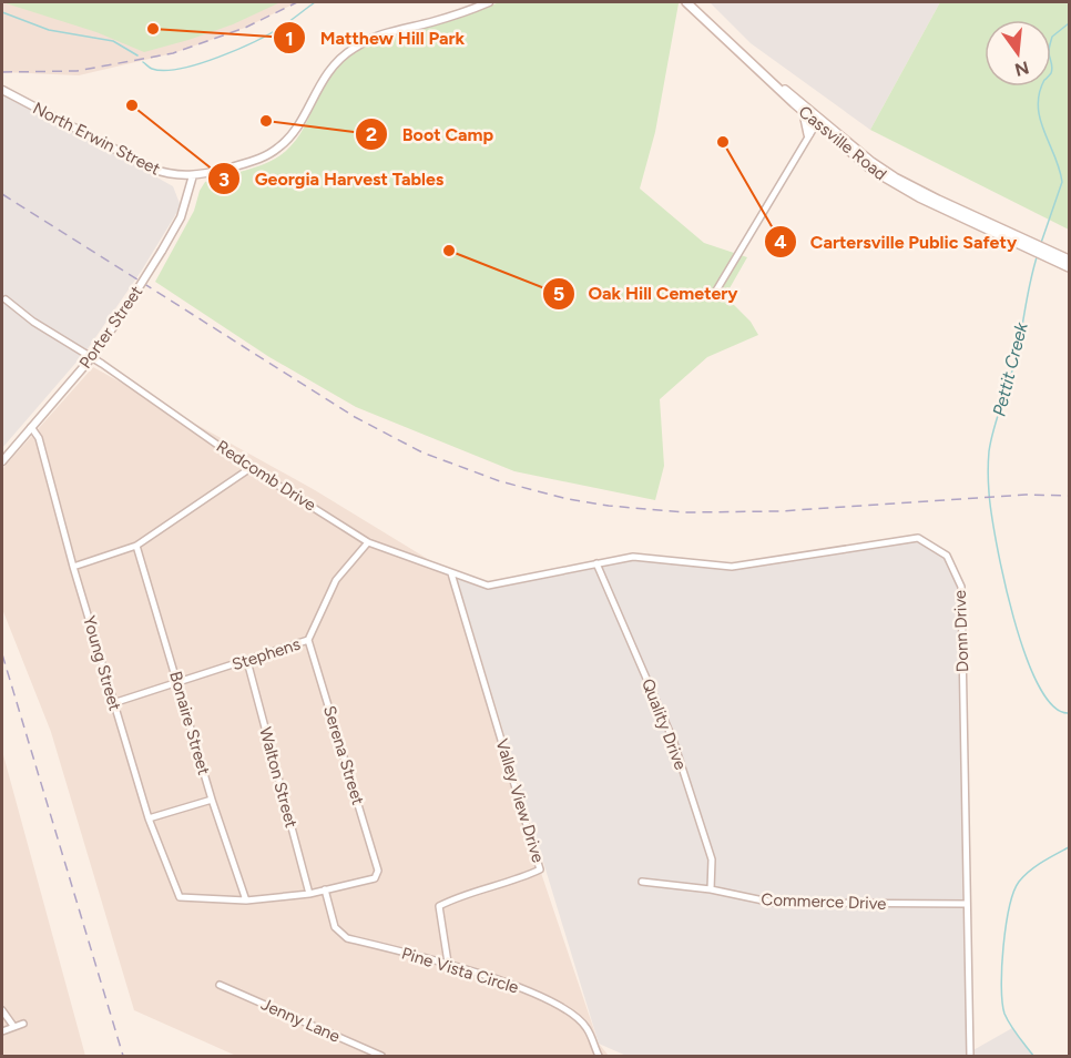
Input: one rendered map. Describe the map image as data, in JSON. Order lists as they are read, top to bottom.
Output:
{
  "streets": {
    "main road": ["Cassville Road"],
    "street": [
      "North Erwin Street",
      "Porter Street",
      "Redcomb Drive",
      "Donn Drive",
      "Stephens",
      "Young Street",
      "Bonaire Street",
      "Quality Drive",
      "Serena Street",
      "Walton Street",
      "Valley View Drive",
      "Commerce Drive",
      "Pine Vista Circle",
      "Jenny Lane"
    ]
  },
  "crossings": [
    ["North Erwin Street", "Porter Street"],
    ["Porter Street", "Redcomb Drive"],
    ["Porter Street", "Young Street"],
    ["Redcomb Drive", "Donn Drive"],
    ["Redcomb Drive", "Stephens"],
    ["Redcomb Drive", "Valley View Drive"],
    ["Donn Drive", "Quality Drive"],
    ["Donn Drive", "Valley View Drive"],
    ["Donn Drive", "Commerce Drive"],
    ["Stephens", "Young Street"],
    ["Stephens", "Bonaire Street"],
    ["Stephens", "Serena Street"],
    ["Stephens", "Walton Street"],
    ["Young Street", "Bonaire Street"],
    ["Quality Drive", "Commerce Drive"],
    ["Serena Street", "Pine Vista Circle"],
    ["Valley View Drive", "Pine Vista Circle"]
  ],
  "water": ["Pettit Creek"],
  "places": [
    "Matthew Hill Park",
    "Georgia Harvest Tables",
    "Boot Camp",
    "Cartersville Public Safety",
    "Oak Hill Cemetery"
  ],
  "north": "bottom"
}
